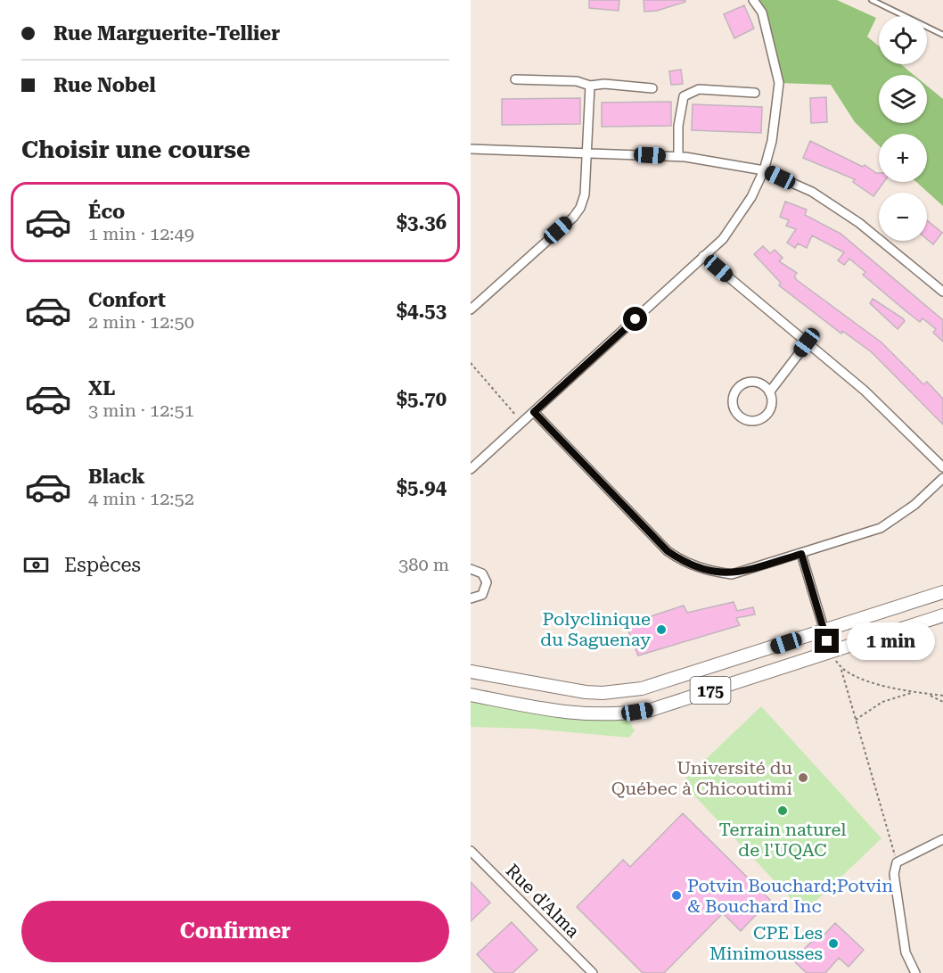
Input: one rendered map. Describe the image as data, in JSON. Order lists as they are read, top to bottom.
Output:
{
  "streets": {
    "main road": ["175"],
    "street": ["Rue d'Alma"]
  },
  "places": [
    "Polyclinique du Saguenay",
    "Université du Québec à Chicoutimi",
    "Terrain naturel de l'UQAC",
    "Potvin Bouchard;Potvin & Bouchard Inc",
    "CPE Les Minimousses"
  ],
  "page": {
    "banner": ["Rue Marguerite-Tellier", "Rue Nobel"],
    "map_buttons": ["+", "−"],
    "heading": "Choisir une course",
    "list": [
      {
        "name": "Éco",
        "note": "1 min · 12:49",
        "value": "$3.36"
      },
      {
        "name": "Confort",
        "note": "2 min · 12:50",
        "value": "$4.53"
      },
      {
        "name": "XL",
        "note": "3 min · 12:51",
        "value": "$5.70"
      },
      {
        "name": "Black",
        "note": "4 min · 12:52",
        "value": "$5.94"
      }
    ],
    "pay": ["Espèces", "380 m"],
    "bubble": "1 min",
    "buttons": "Confirmer"
  }
}
